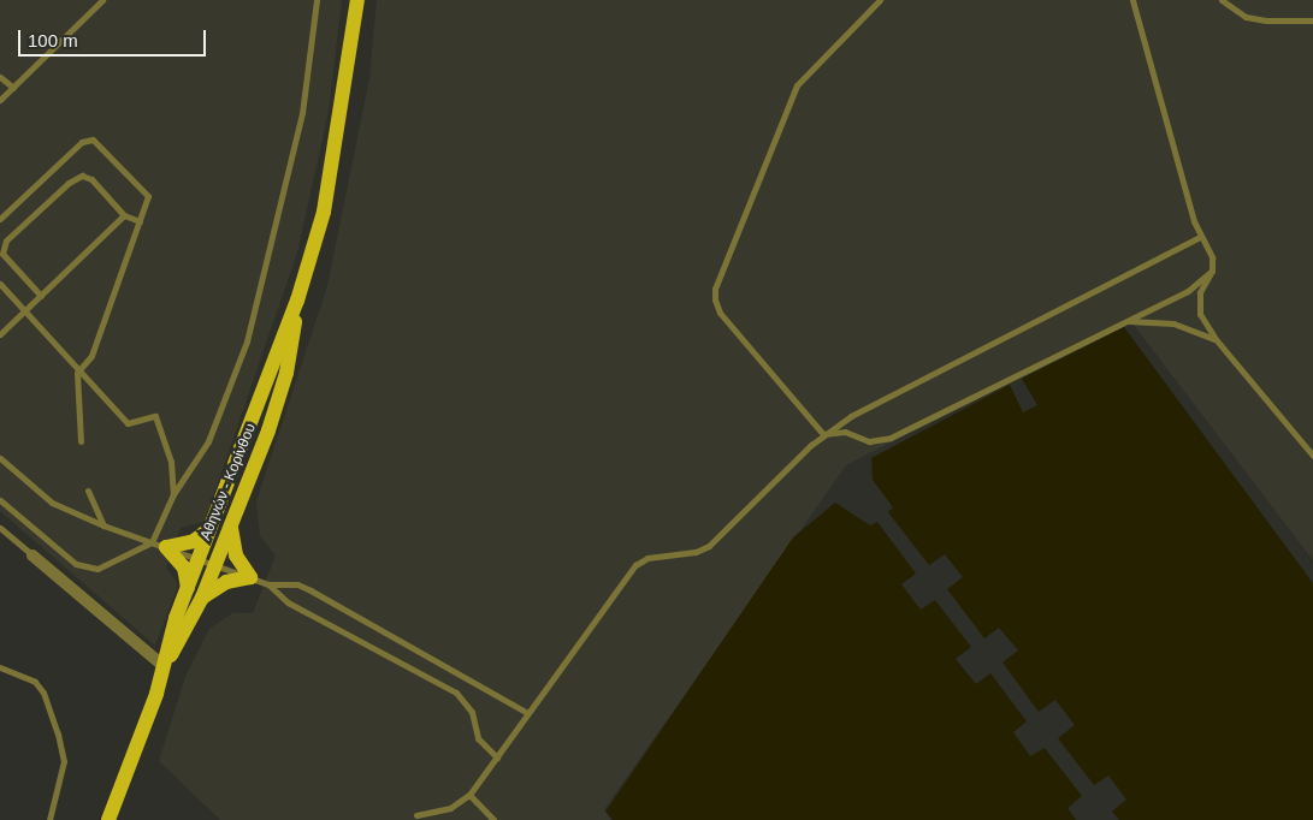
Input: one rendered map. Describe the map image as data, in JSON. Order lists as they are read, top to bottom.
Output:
{
  "streets": {
    "main road": ["Αθηνών - Κορίνθου"]
  },
  "scale_bar": "100 m"
}
